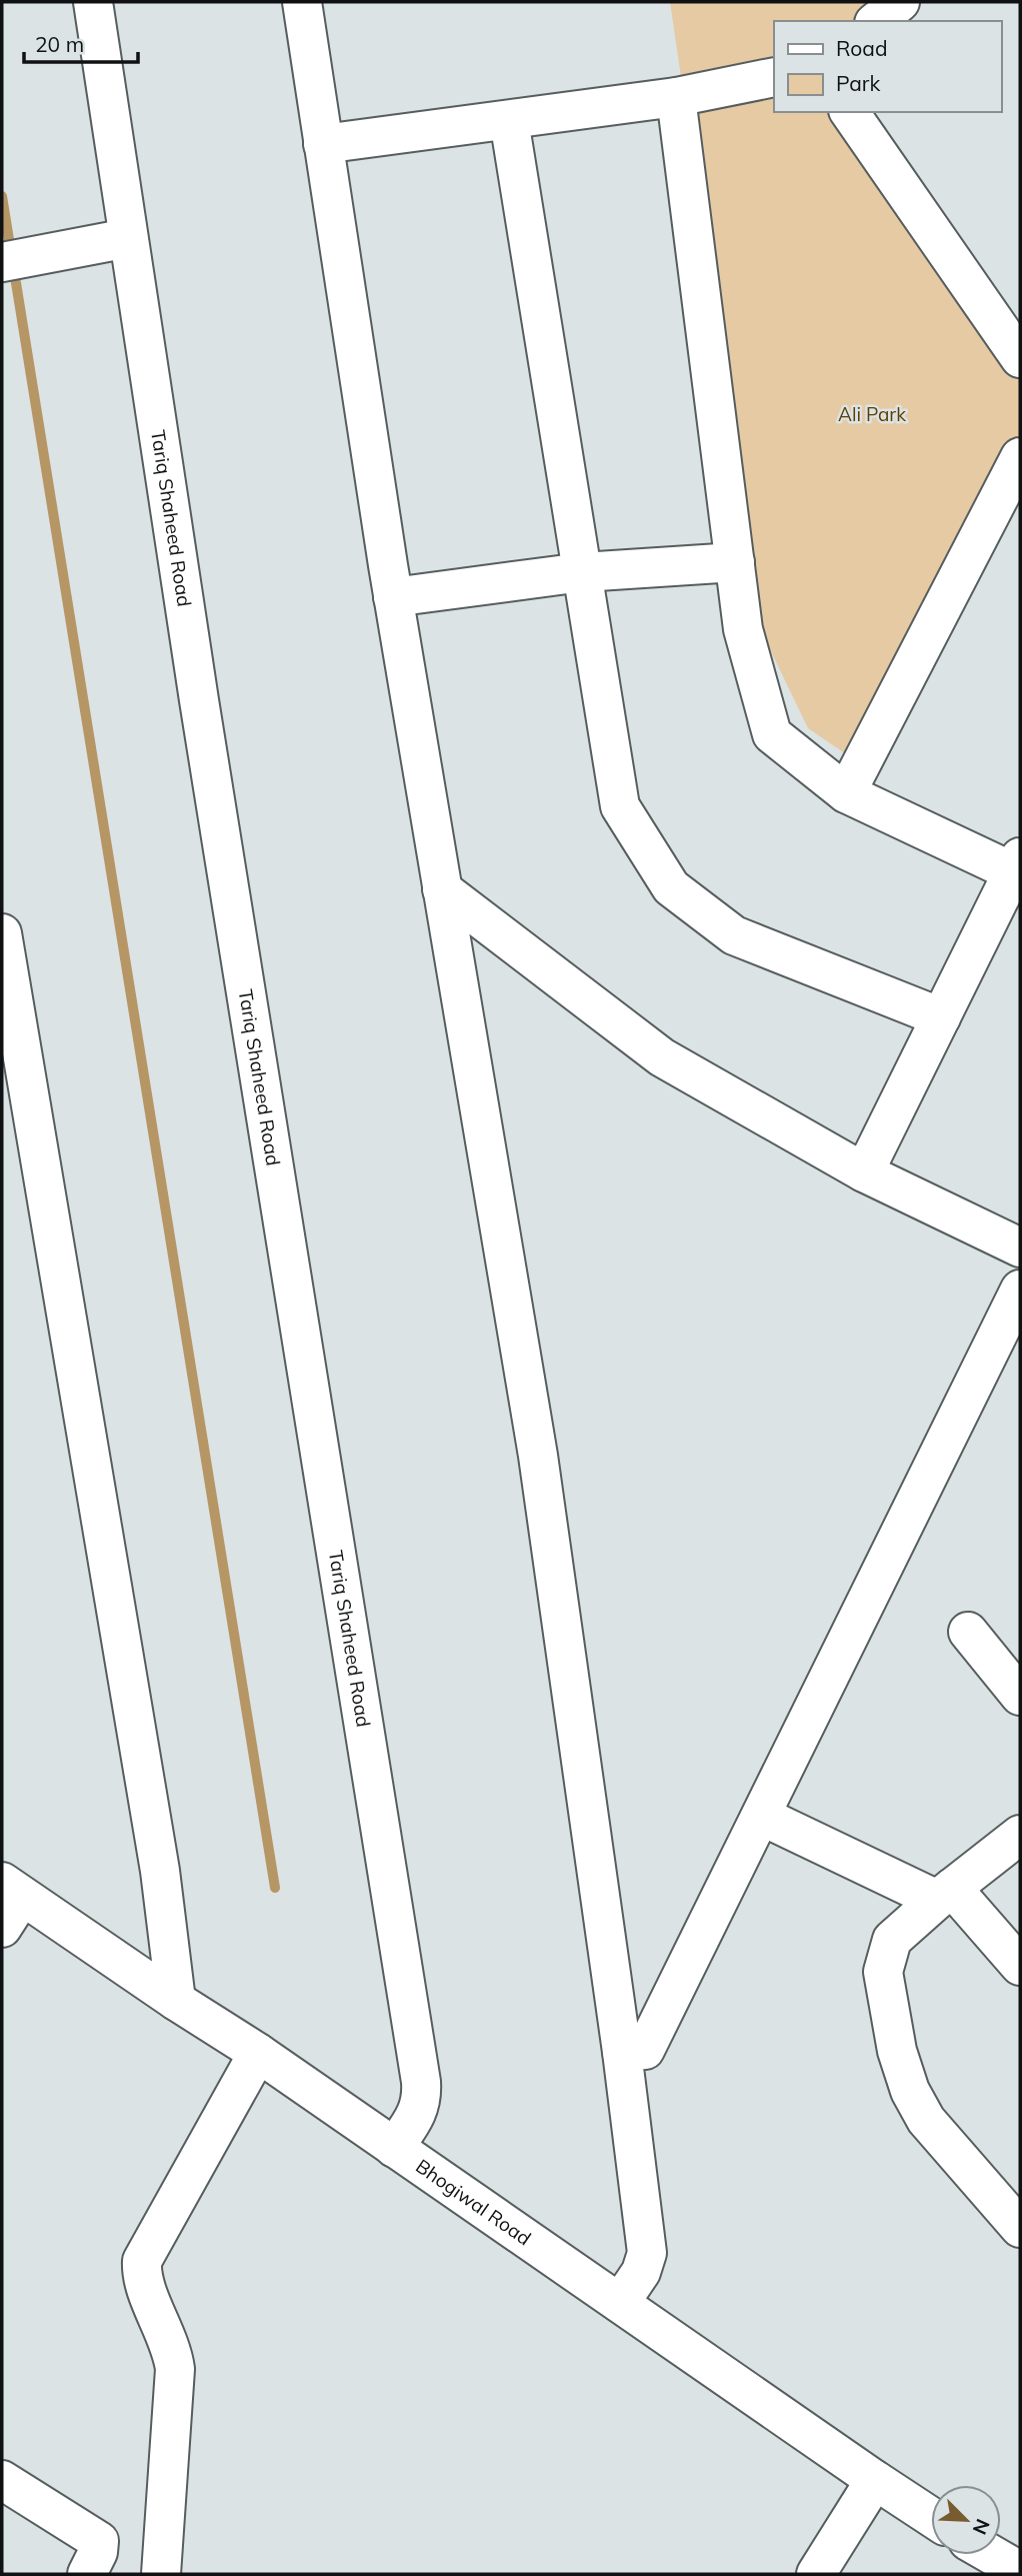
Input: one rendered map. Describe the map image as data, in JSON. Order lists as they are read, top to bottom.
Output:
{
  "streets": {
    "street": ["Tariq Shaheed Road", "Bhogiwal Road"]
  },
  "crossings": [
    ["Tariq Shaheed Road", "Bhogiwal Road"]
  ],
  "parks": ["Ali Park"],
  "legend": ["Road", "Park"],
  "scale_bar": "20 m",
  "north": "bottom right"
}
